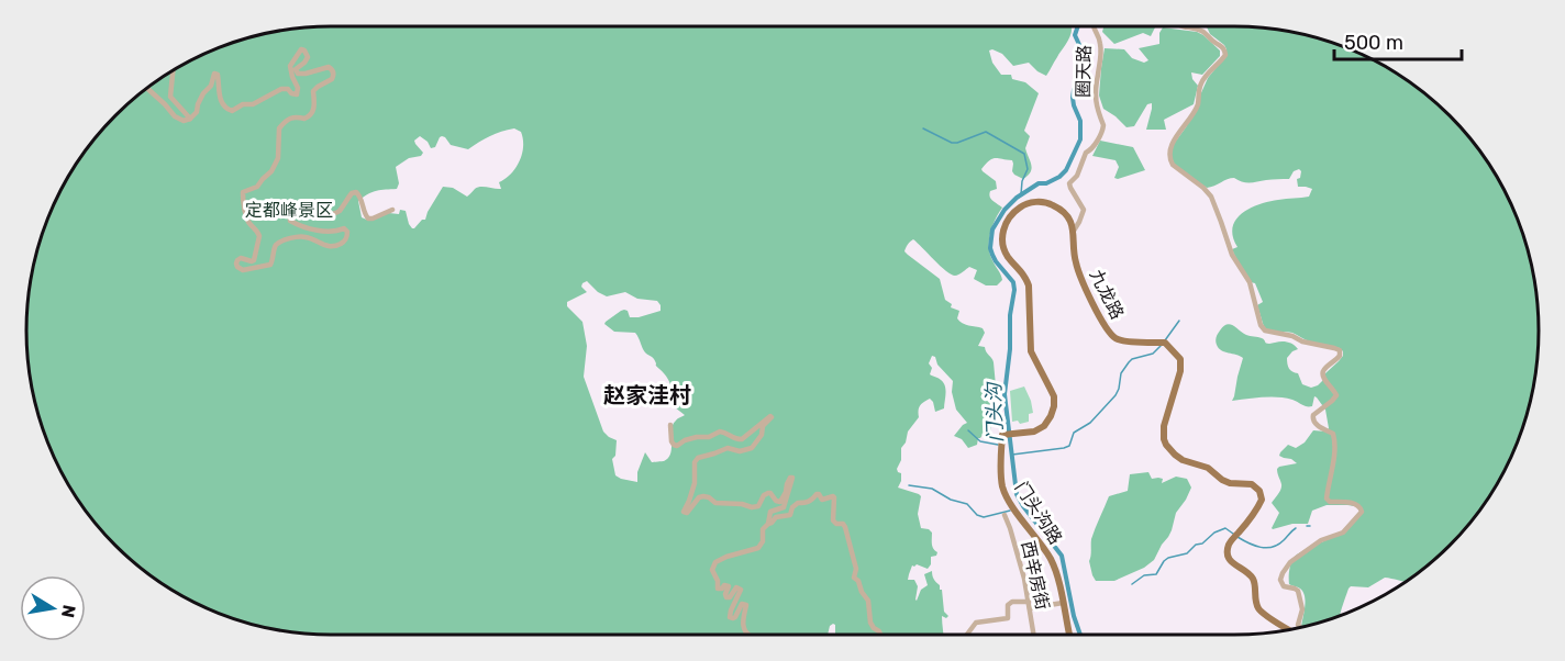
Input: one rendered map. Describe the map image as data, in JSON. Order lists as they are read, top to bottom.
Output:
{
  "streets": {
    "main road": ["九龙路", "门头沟路"],
    "street": ["圈天路", "西辛房街"]
  },
  "crossings": [
    ["圈天路", "九龙路"]
  ],
  "districts": ["赵家洼村"],
  "water": ["门头沟"],
  "parks": ["定都峰景区"],
  "scale_bar": "500 m",
  "north": "right"
}
